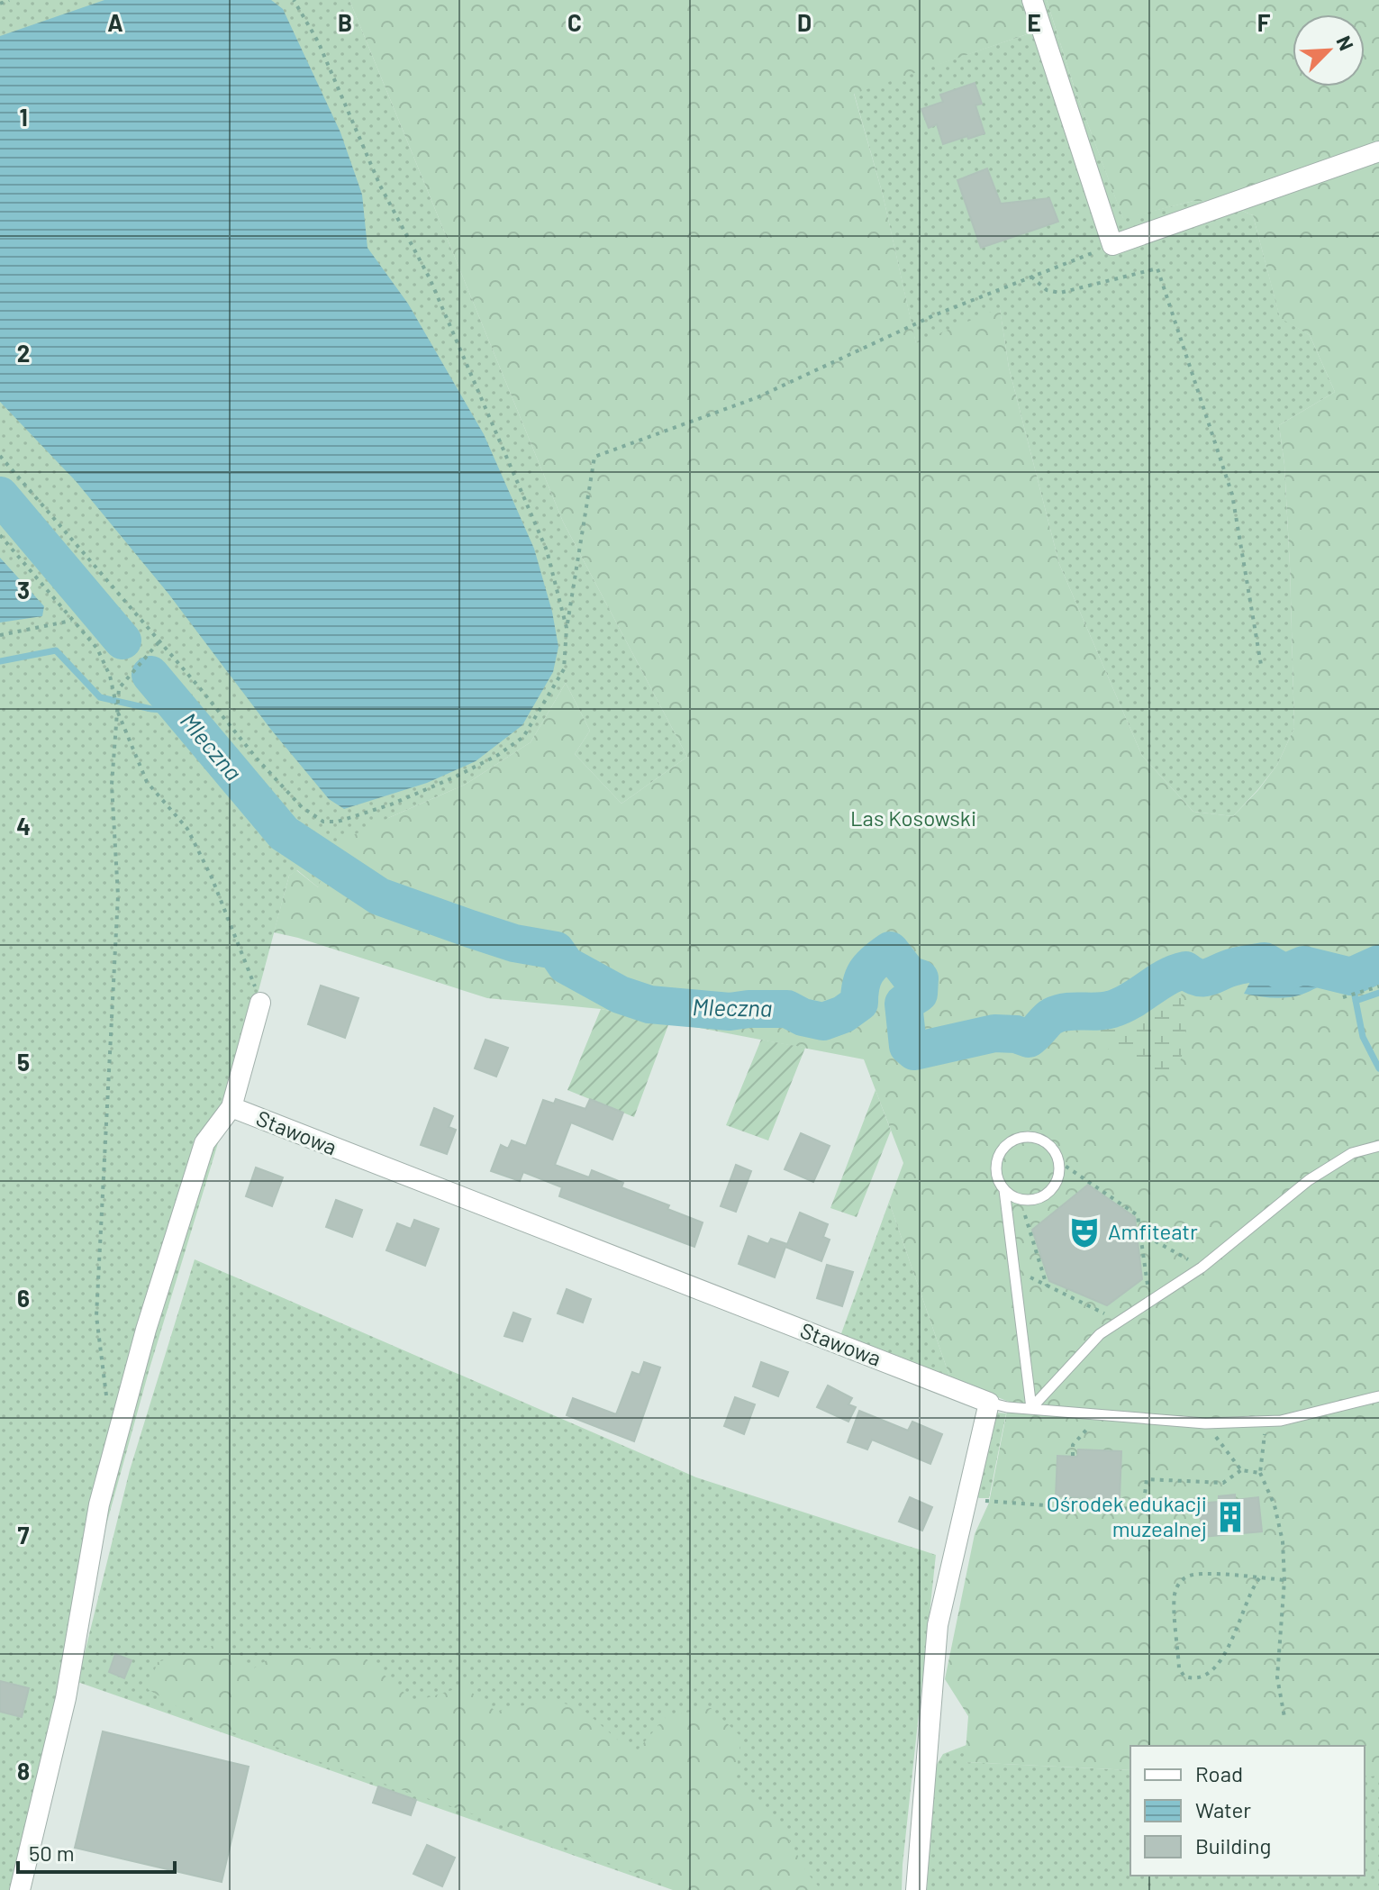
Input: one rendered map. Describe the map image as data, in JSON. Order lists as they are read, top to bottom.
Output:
{
  "streets": {
    "street": ["Stawowa"]
  },
  "water": ["Mleczna"],
  "parks": ["Las Kosowski"],
  "places": {
    "theatre": ["Amfiteatr"],
    "building": ["Ośrodek edukacji muzealnej"]
  },
  "legend": ["Road", "Water", "Building"],
  "scale_bar": "50 m",
  "north": "top right",
  "grid": {
    "columns": [
      "A",
      "B",
      "C",
      "D",
      "E",
      "F"
    ],
    "rows": [
      "1",
      "2",
      "3",
      "4",
      "5",
      "6",
      "7",
      "8"
    ]
  }
}
